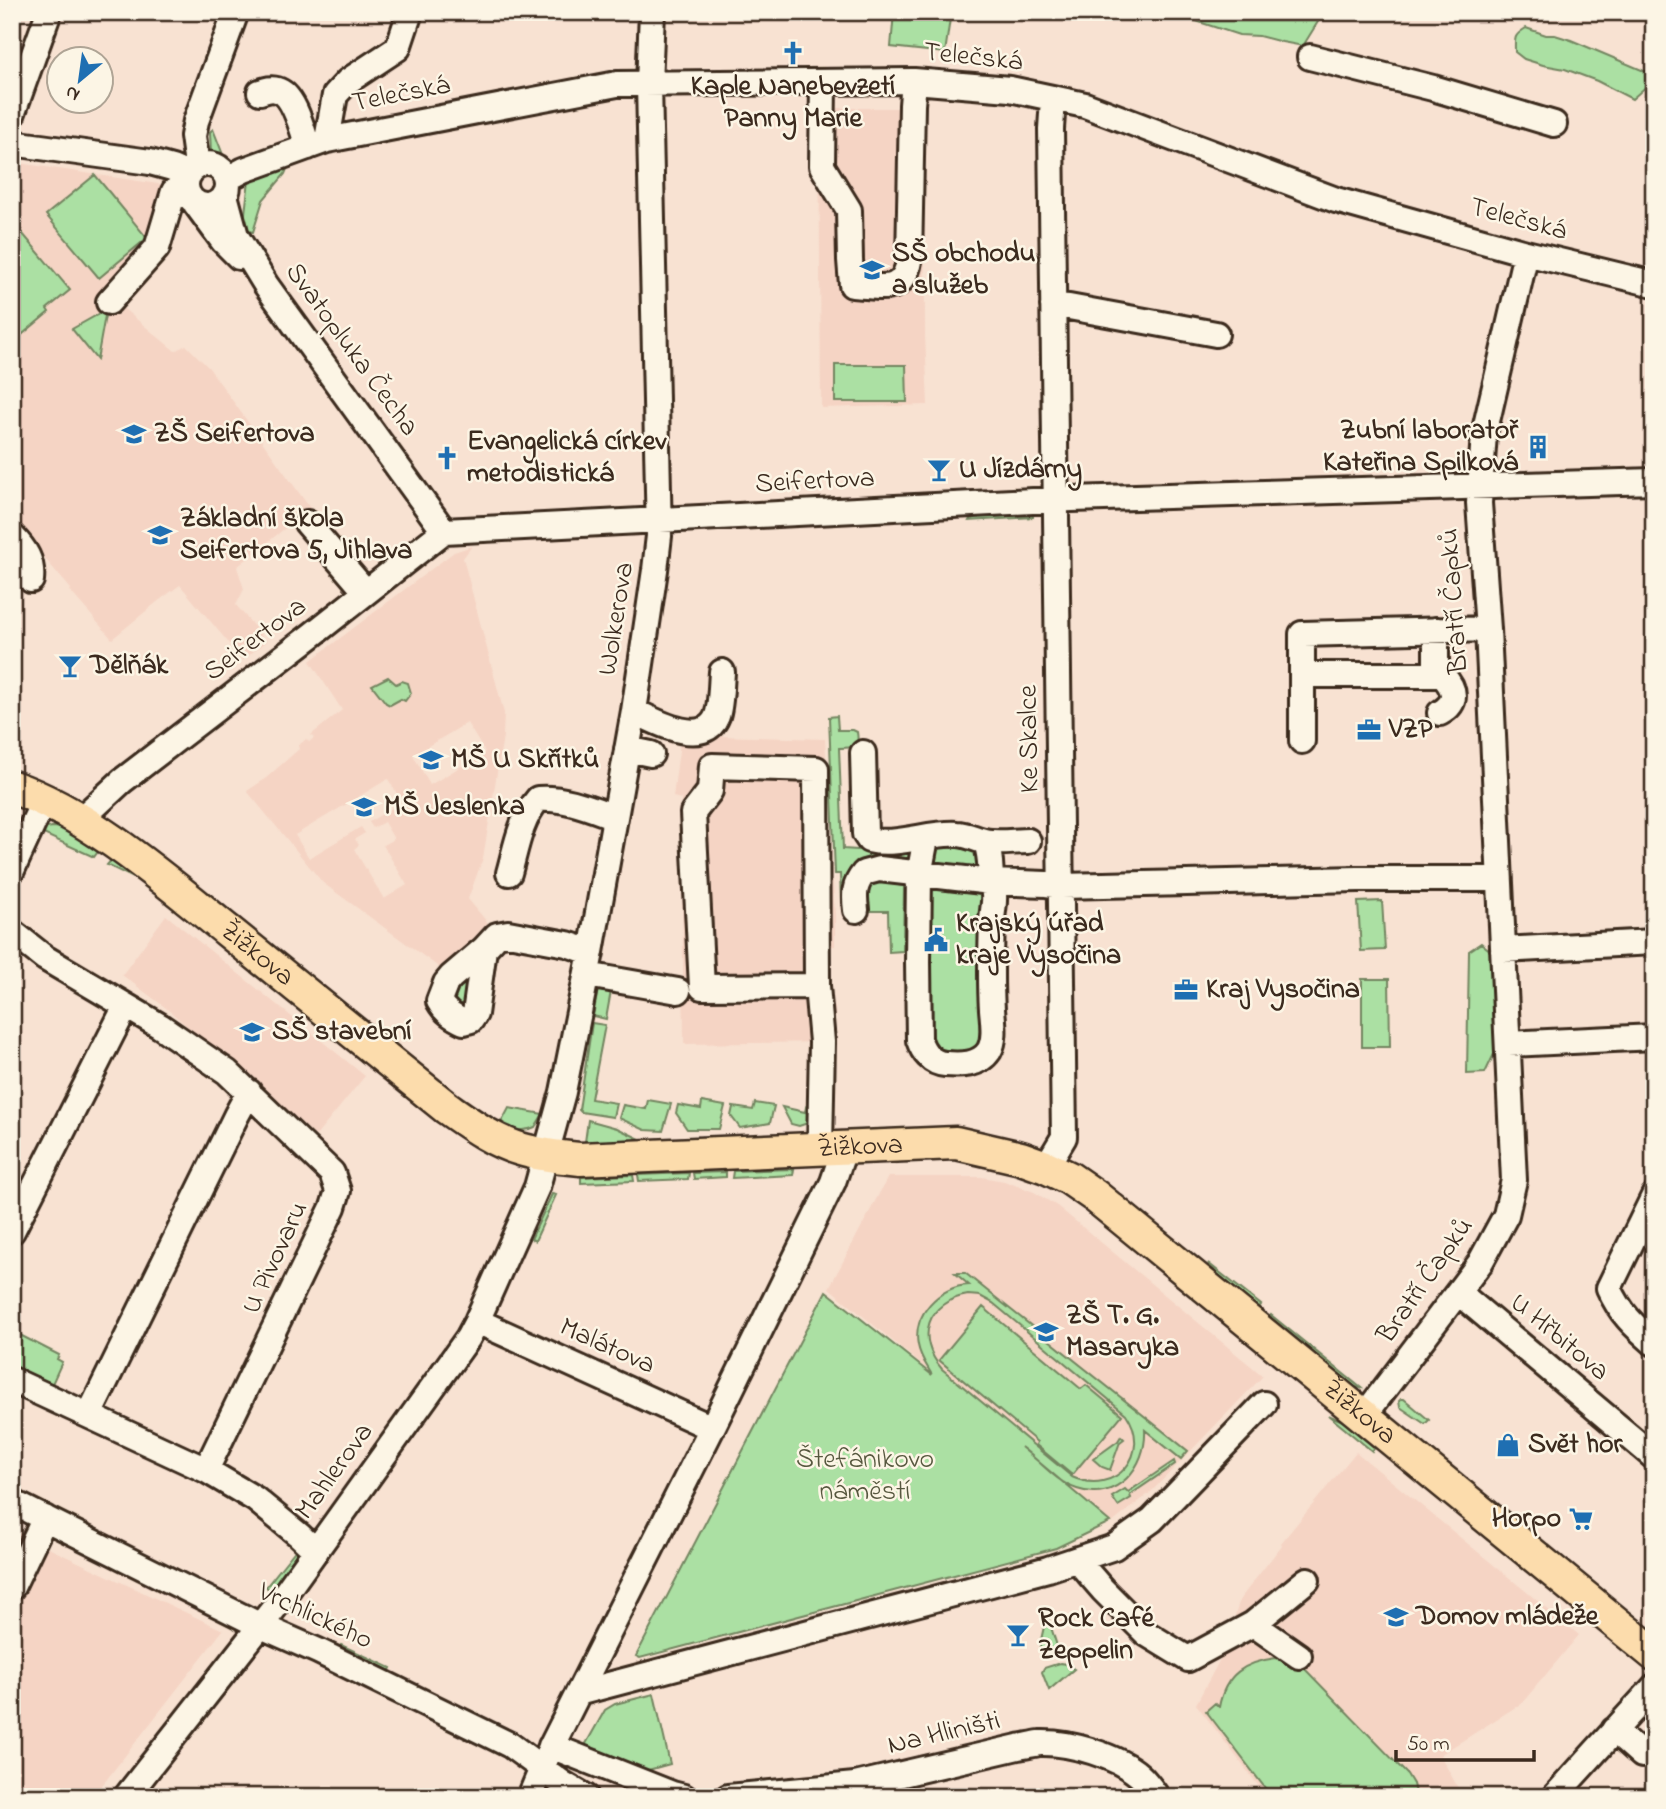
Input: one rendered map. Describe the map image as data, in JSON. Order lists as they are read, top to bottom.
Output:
{
  "streets": {
    "main road": ["Žižkova"],
    "street": [
      "Telečská",
      "Svatopluka Čecha",
      "Seifertova",
      "Bratří Čapků",
      "Wolkerova",
      "Ke Skalce",
      "U Pivovaru",
      "U Hřbitova",
      "Malátova",
      "Mahlerova",
      "Vrchlického",
      "Na Hliništi"
    ]
  },
  "crossings": [
    ["Telečská", "Svatopluka Čecha"],
    ["Telečská", "Bratří Čapků"],
    ["Telečská", "Wolkerova"],
    ["Telečská", "Ke Skalce"],
    ["Svatopluka Čecha", "Seifertova"],
    ["Seifertova", "Bratří Čapků"],
    ["Seifertova", "Wolkerova"],
    ["Seifertova", "Ke Skalce"],
    ["Seifertova", "Žižkova"],
    ["Bratří Čapků", "Žižkova"],
    ["Bratří Čapků", "U Hřbitova"],
    ["Wolkerova", "Žižkova"],
    ["Wolkerova", "Mahlerova"],
    ["Ke Skalce", "Žižkova"],
    ["Žižkova", "Mahlerova"],
    ["Malátova", "Mahlerova"],
    ["Mahlerova", "Vrchlického"]
  ],
  "parks": ["Štefánikovo náměstí"],
  "places": {
    "church": ["Kaple Nanebevzetí Panny Marie", "Evangelická církev metodistická"],
    "school or university": [
      "SŠ obchodu a služeb",
      "ZŠ Seifertova",
      "Základní škola Seifertova 5, Jihlava",
      "MŠ U Skřítků",
      "MŠ Jeslenka",
      "SŠ stavební",
      "ZŠ T. G. Masaryka",
      "Domov mládeže"
    ],
    "building": ["Zubní laboratoř Kateřina Spilková"],
    "bar": ["U Jízdárny", "Dělňák", "Rock Café Zeppelin"],
    "office": ["VZP", "Kraj Vysočina"],
    "public building": ["Krajský úřad kraje Vysočina"],
    "shop": ["Svět hor"],
    "supermarket": ["Horpo"]
  },
  "scale_bar": "50 m",
  "north": "bottom left"
}
